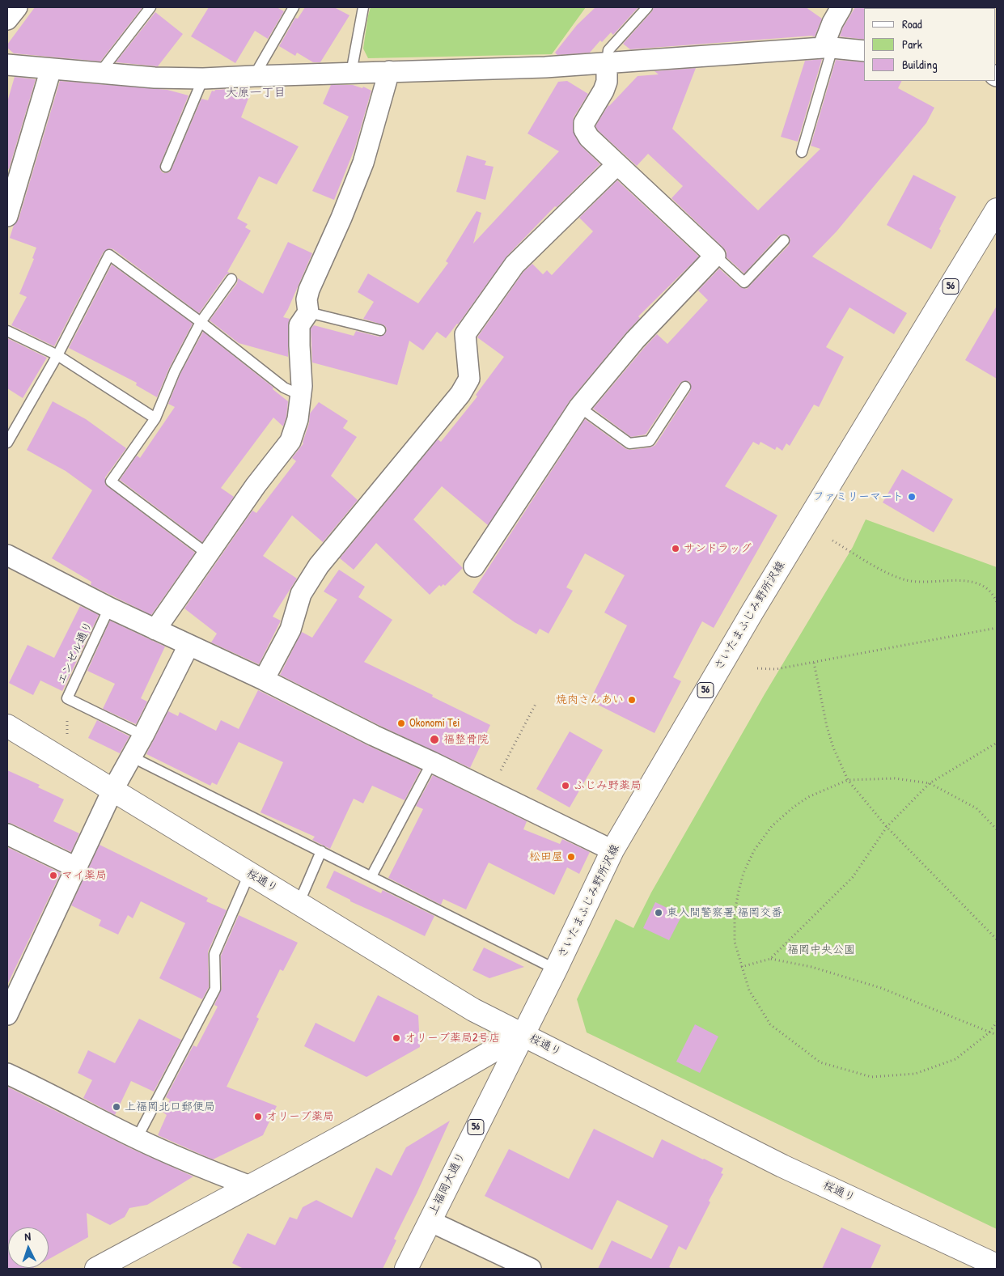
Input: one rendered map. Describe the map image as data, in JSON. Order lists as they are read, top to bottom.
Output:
{
  "streets": {
    "street": [
      "56",
      "さいたまふじみ野所沢線",
      "桜通り",
      "上福岡大通り"
    ],
    "lane": ["エンゼル通り"]
  },
  "crossings": [
    ["さいたまふじみ野所沢線", "桜通り"],
    ["さいたまふじみ野所沢線", "上福岡大通り"],
    ["桜通り", "上福岡大通り"]
  ],
  "districts": ["大原一丁目"],
  "parks": ["福岡中央公園"],
  "places": [
    "ファミリーマート",
    "サンドラッグ",
    "焼肉さんあい",
    "Okonomi Tei",
    "福整骨院",
    "ふじみ野薬局",
    "松田屋",
    "マイ薬局",
    "東入間警察署 福岡交番",
    "オリーブ薬局2号店",
    "上福岡北口郵便局",
    "オリーブ薬局"
  ],
  "legend": ["Road", "Park", "Building"],
  "north": "top"
}
